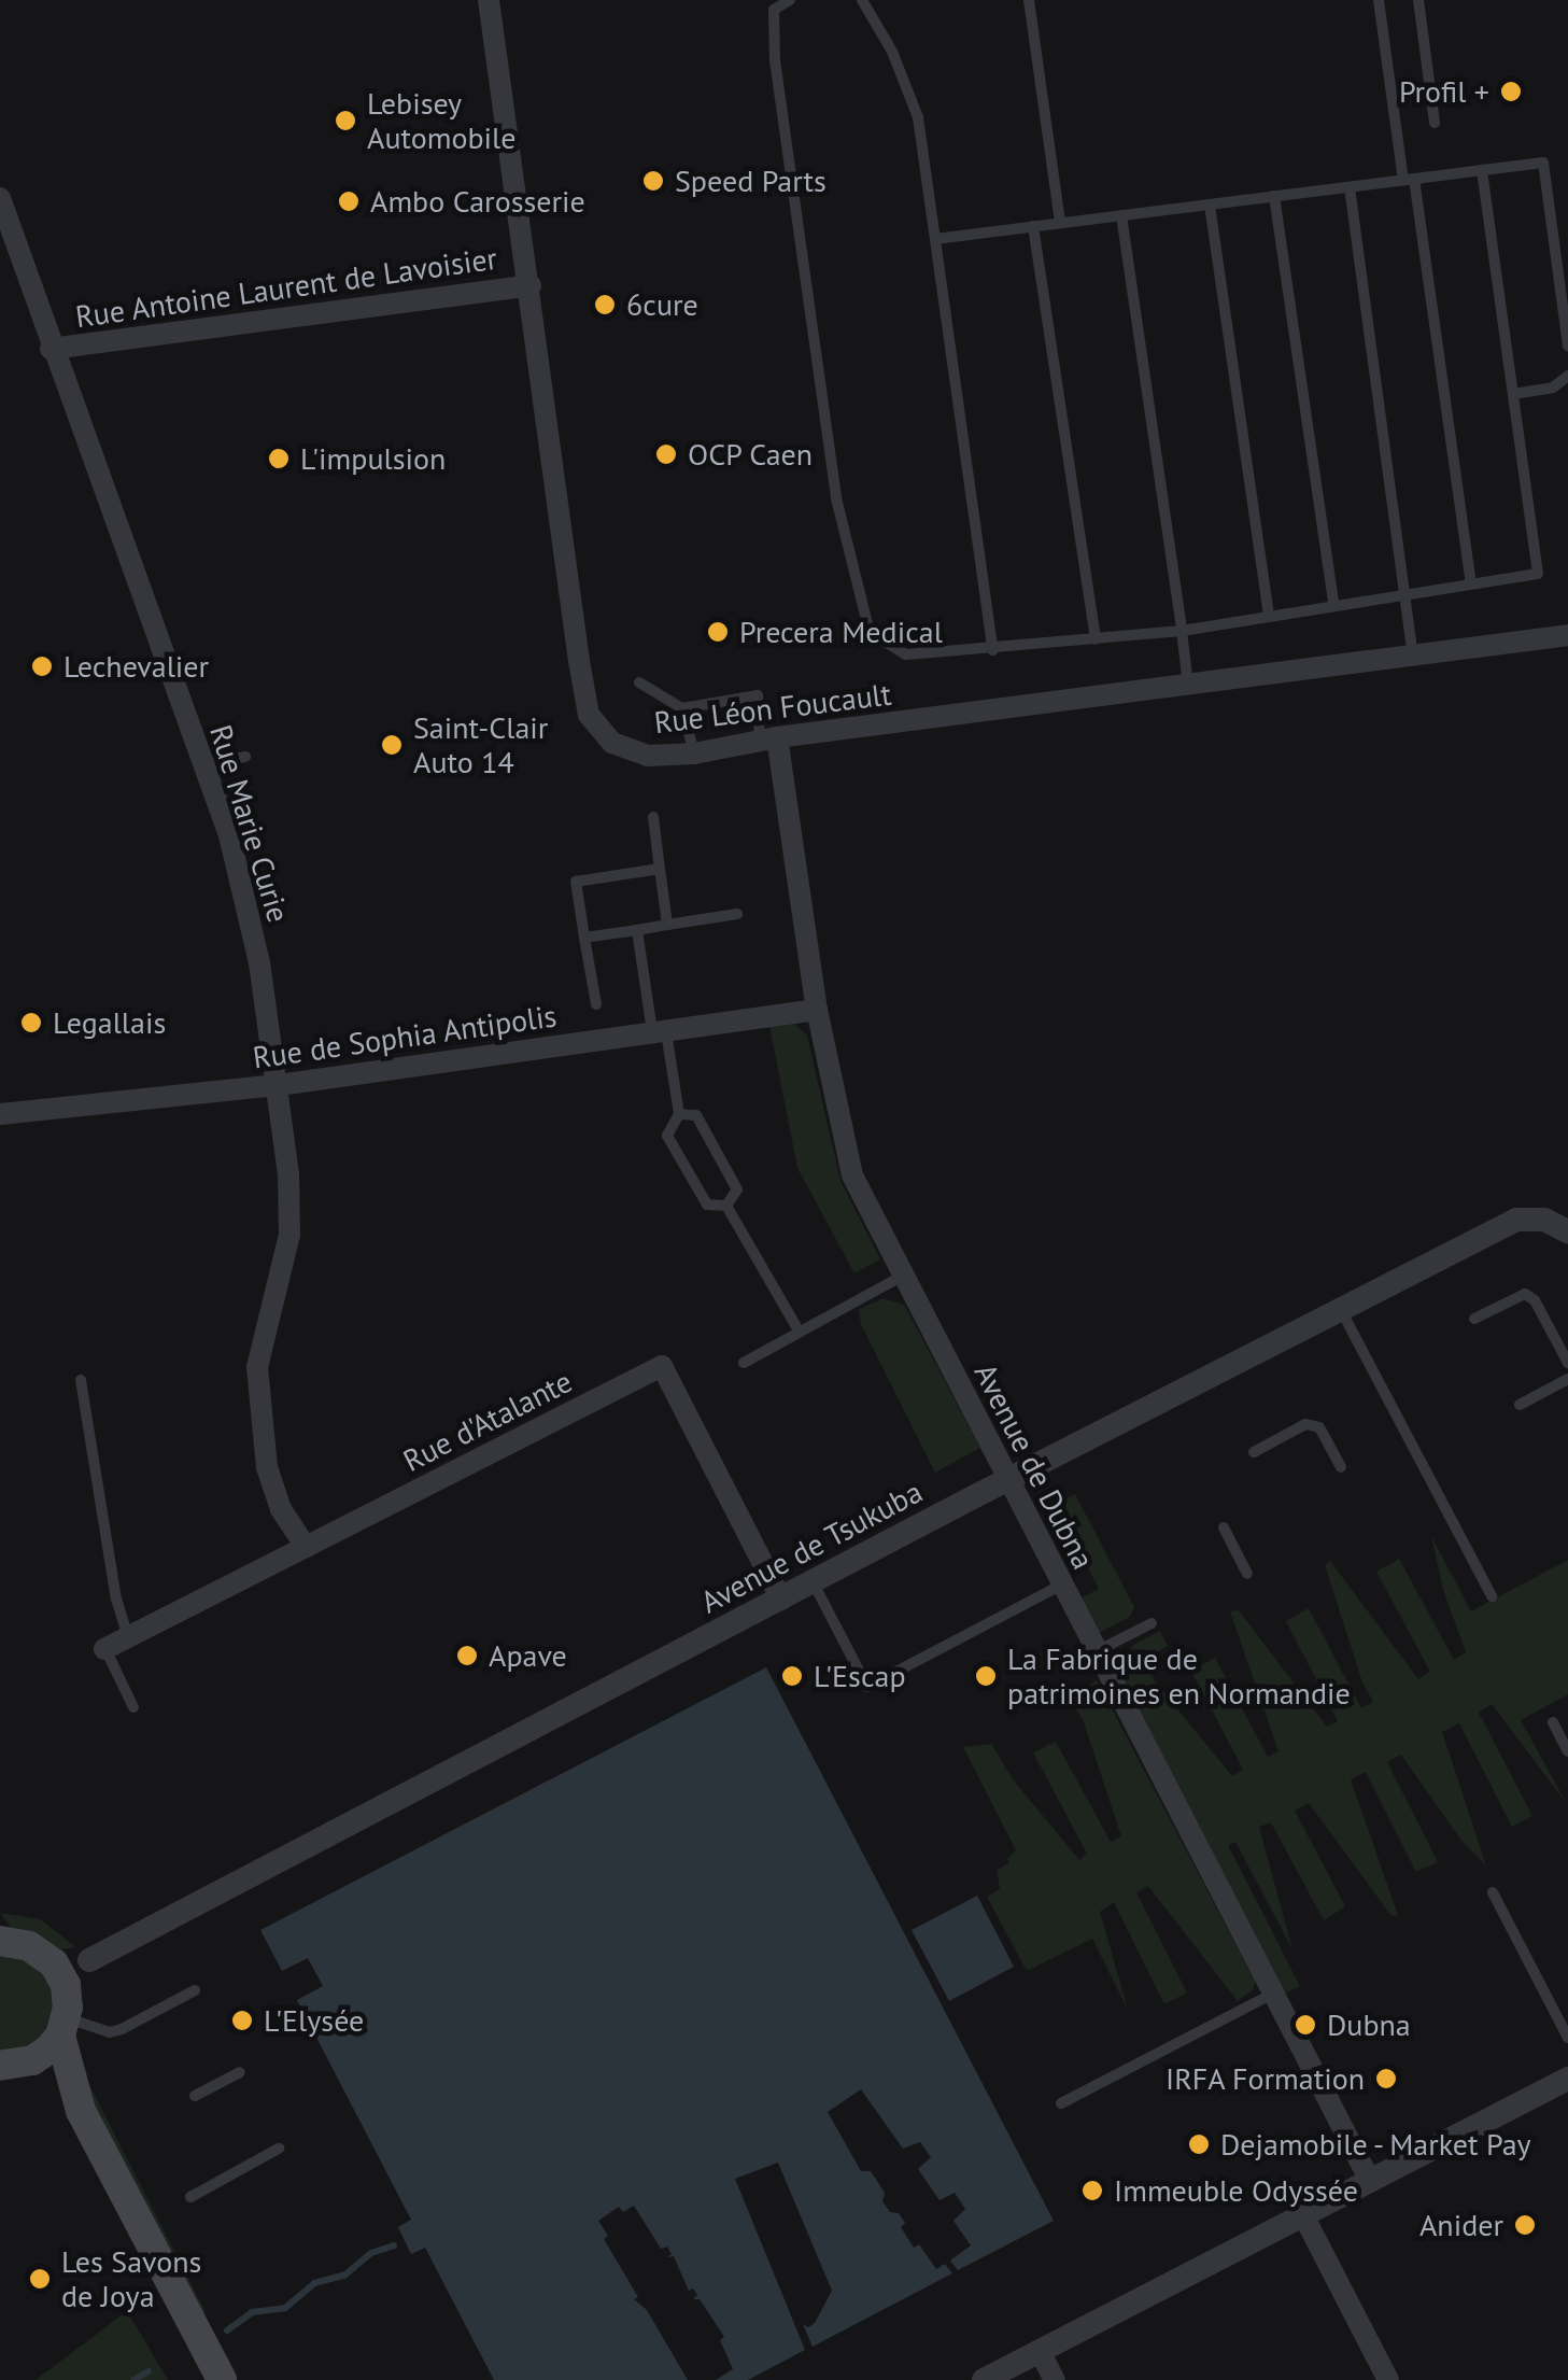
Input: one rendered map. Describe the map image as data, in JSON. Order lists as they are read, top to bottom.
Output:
{
  "streets": {
    "street": [
      "Rue Antoine Laurent de Lavoisier",
      "Rue Léon Foucault",
      "Rue Marie Curie",
      "Rue de Sophia Antipolis",
      "Rue d'Atalante",
      "Avenue de Dubna",
      "Avenue de Tsukuba"
    ]
  },
  "crossings": [
    ["Rue Antoine Laurent de Lavoisier", "Rue Léon Foucault"],
    ["Rue Antoine Laurent de Lavoisier", "Rue Marie Curie"],
    ["Rue Léon Foucault", "Avenue de Dubna"],
    ["Rue Marie Curie", "Rue de Sophia Antipolis"],
    ["Rue Marie Curie", "Rue d'Atalante"],
    ["Rue de Sophia Antipolis", "Avenue de Dubna"],
    ["Rue d'Atalante", "Avenue de Tsukuba"],
    ["Avenue de Dubna", "Avenue de Tsukuba"]
  ],
  "places": [
    "Profil +",
    "Lebisey Automobile",
    "Speed Parts",
    "Ambo Carosserie",
    "6cure",
    "OCP Caen",
    "L'impulsion",
    "Precera Medical",
    "Lechevalier",
    "Saint-Clair Auto 14",
    "Legallais",
    "Apave",
    "L'Escap",
    "La Fabrique de patrimoines en Normandie",
    "L'Elysée",
    "Dubna",
    "IRFA Formation",
    "Dejamobile - Market Pay",
    "Immeuble Odyssée",
    "Anider",
    "Les Savons de Joya"
  ]
}
